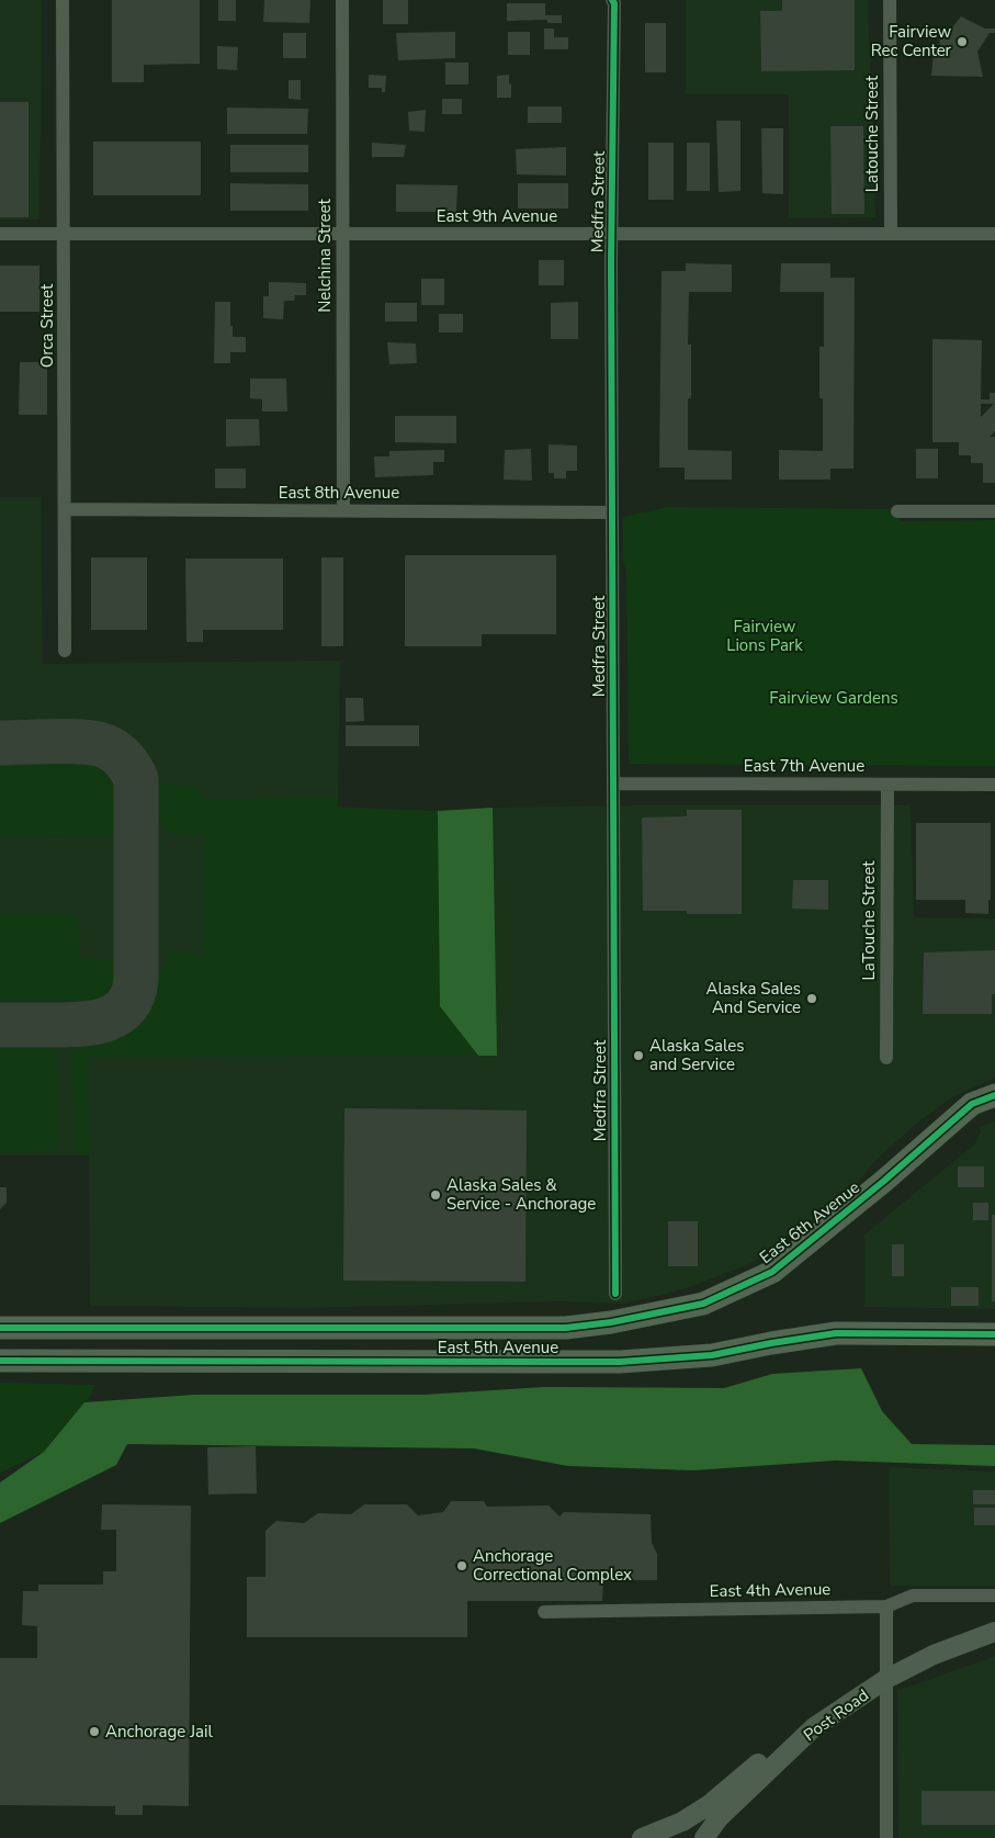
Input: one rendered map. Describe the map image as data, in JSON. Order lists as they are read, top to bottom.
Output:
{
  "streets": {
    "highway": ["East 6th Avenue", "East 5th Avenue"],
    "main road": ["Post Road"],
    "street": [
      "Latouche Street",
      "Medfra Street",
      "East 9th Avenue",
      "Nelchina Street",
      "Orca Street",
      "East 8th Avenue",
      "East 7th Avenue",
      "LaTouche Street",
      "East 4th Avenue"
    ]
  },
  "crossings": [
    ["Latouche Street", "East 9th Avenue"],
    ["Medfra Street", "East 9th Avenue"],
    ["Medfra Street", "East 8th Avenue"],
    ["Medfra Street", "East 7th Avenue"],
    ["East 9th Avenue", "Nelchina Street"],
    ["East 9th Avenue", "Orca Street"],
    ["Nelchina Street", "East 8th Avenue"],
    ["Orca Street", "East 8th Avenue"],
    ["East 7th Avenue", "LaTouche Street"]
  ],
  "parks": ["Fairview Lions Park", "Fairview Gardens"],
  "places": [
    "Fairview Rec Center",
    "Alaska Sales And Service",
    "Alaska Sales and Service",
    "Alaska Sales & Service - Anchorage",
    "Anchorage Correctional Complex",
    "Anchorage Jail"
  ]
}
